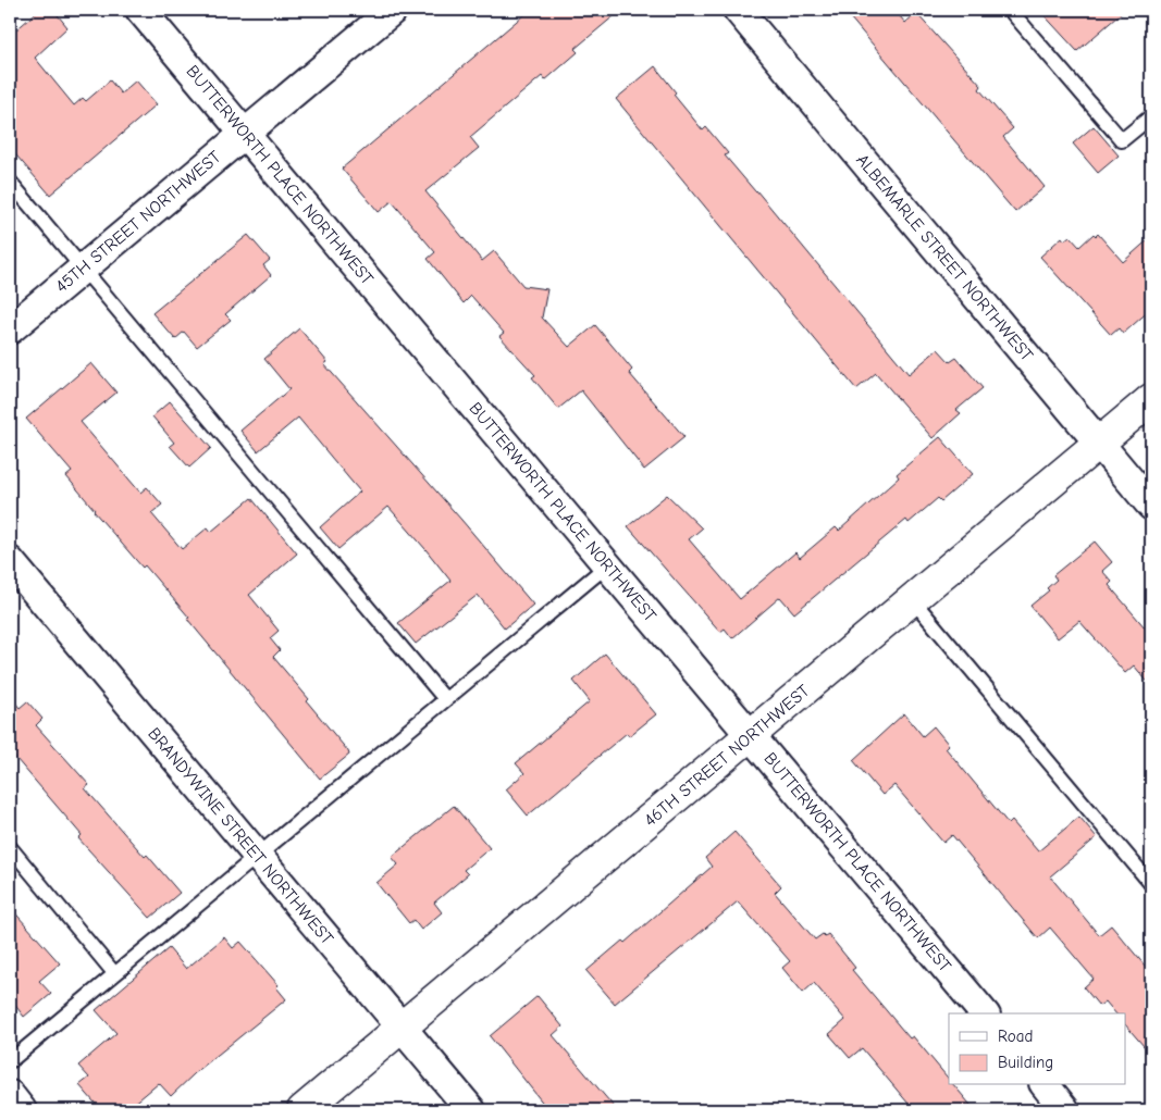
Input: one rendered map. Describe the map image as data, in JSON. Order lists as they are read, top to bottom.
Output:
{
  "streets": {
    "street": [
      "BUTTERWORTH PLACE NORTHWEST",
      "45TH STREET NORTHWEST",
      "ALBEMARLE STREET NORTHWEST",
      "46TH STREET NORTHWEST",
      "BRANDYWINE STREET NORTHWEST"
    ]
  },
  "crossings": [
    ["BUTTERWORTH PLACE NORTHWEST", "45TH STREET NORTHWEST"],
    ["BUTTERWORTH PLACE NORTHWEST", "46TH STREET NORTHWEST"],
    ["ALBEMARLE STREET NORTHWEST", "46TH STREET NORTHWEST"],
    ["46TH STREET NORTHWEST", "BRANDYWINE STREET NORTHWEST"]
  ],
  "legend": ["Road", "Building"]
}
